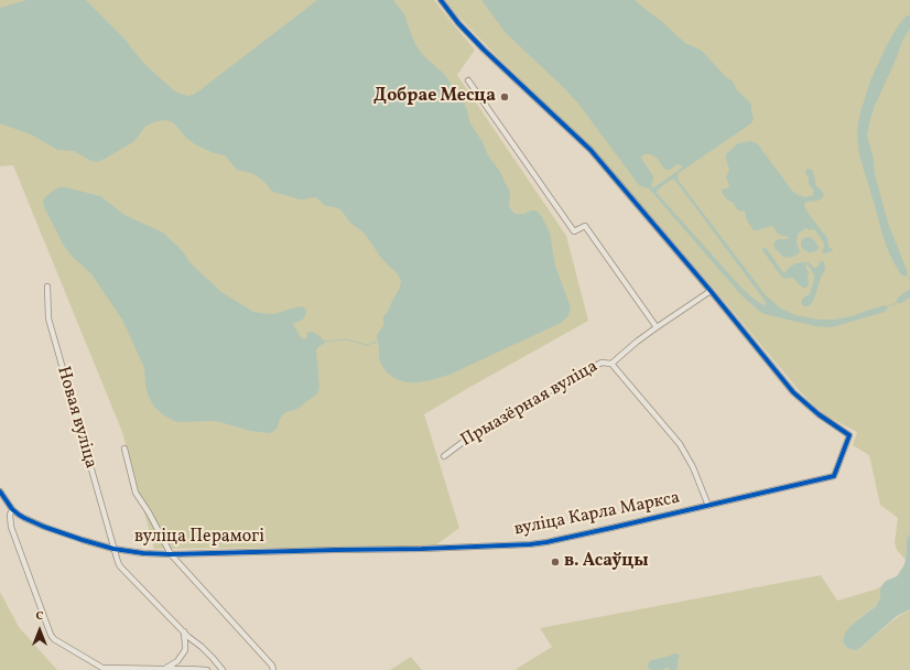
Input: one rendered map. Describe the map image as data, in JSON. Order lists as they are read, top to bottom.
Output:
{
  "streets": {
    "street": [
      "Прыазёрная вуліца",
      "Новая вуліца",
      "вуліца Карла Маркса",
      "вуліца Перамогі"
    ]
  },
  "crossings": [
    ["Прыазёрная вуліца", "вуліца Карла Маркса"],
    ["Новая вуліца", "вуліца Перамогі"],
    ["вуліца Карла Маркса", "вуліца Перамогі"]
  ],
  "places": ["Добрае Месца", "в. Асаўцы"],
  "north": "top"
}
